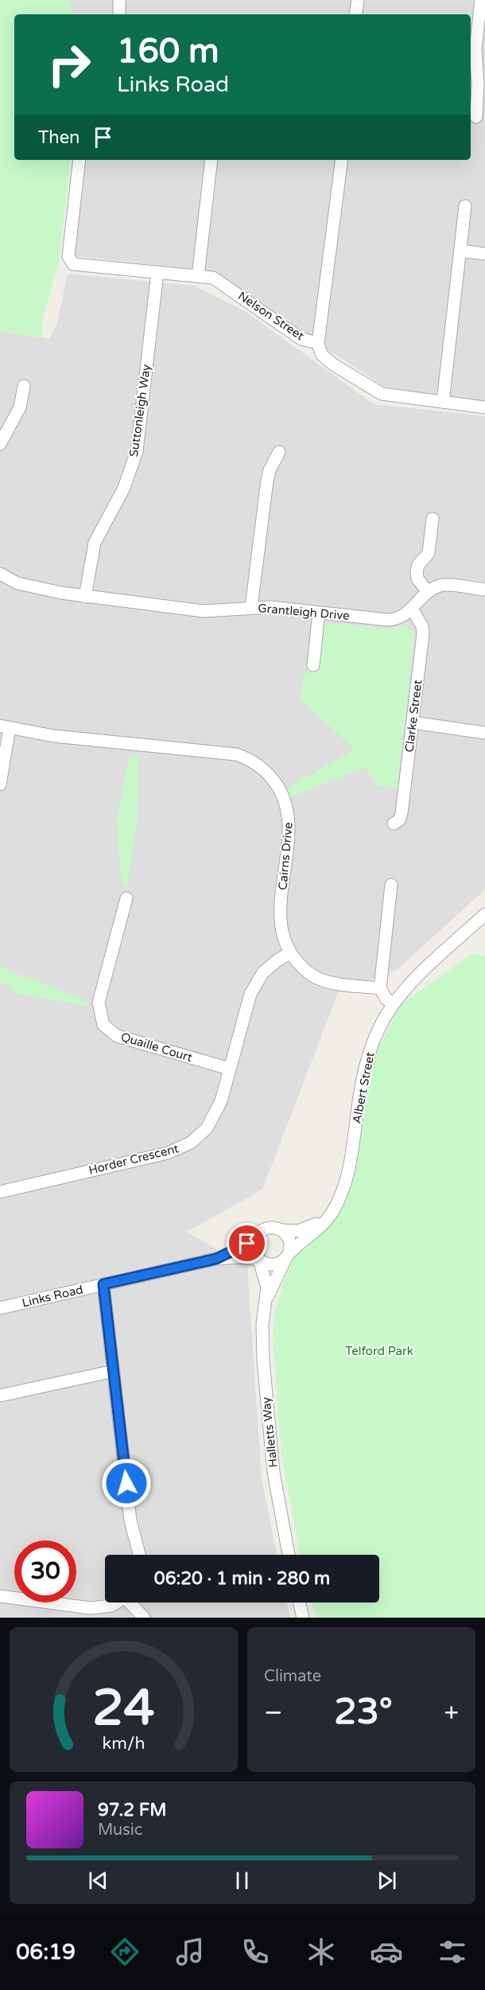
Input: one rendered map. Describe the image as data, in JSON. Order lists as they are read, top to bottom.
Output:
{
  "streets": {
    "street": [
      "Nelson Street",
      "Suttonleigh Way",
      "Grantleigh Drive",
      "Clarke Street",
      "Cairns Drive",
      "Quaille Court",
      "Albert Street",
      "Horder Crescent",
      "Links Road",
      "Halletts Way"
    ]
  },
  "crossings": [
    ["Nelson Street", "Suttonleigh Way"],
    ["Suttonleigh Way", "Grantleigh Drive"],
    ["Grantleigh Drive", "Clarke Street"],
    ["Cairns Drive", "Horder Crescent"],
    ["Quaille Court", "Horder Crescent"],
    ["Albert Street", "Links Road"],
    ["Albert Street", "Halletts Way"],
    ["Links Road", "Halletts Way"]
  ],
  "parks": ["Telford Park"],
  "page": {
    "turn": ["160 m", "Links Road"],
    "then": "Then",
    "limit": "30",
    "trip": "06:20 · 1 min · 280 m",
    "tile": "Climate",
    "heat": ["−", "23°", "+"],
    "song": ["97.2 FM", "Music"],
    "tabs": "06:19",
    "gauge": ["24", "km/h"]
  }
}
